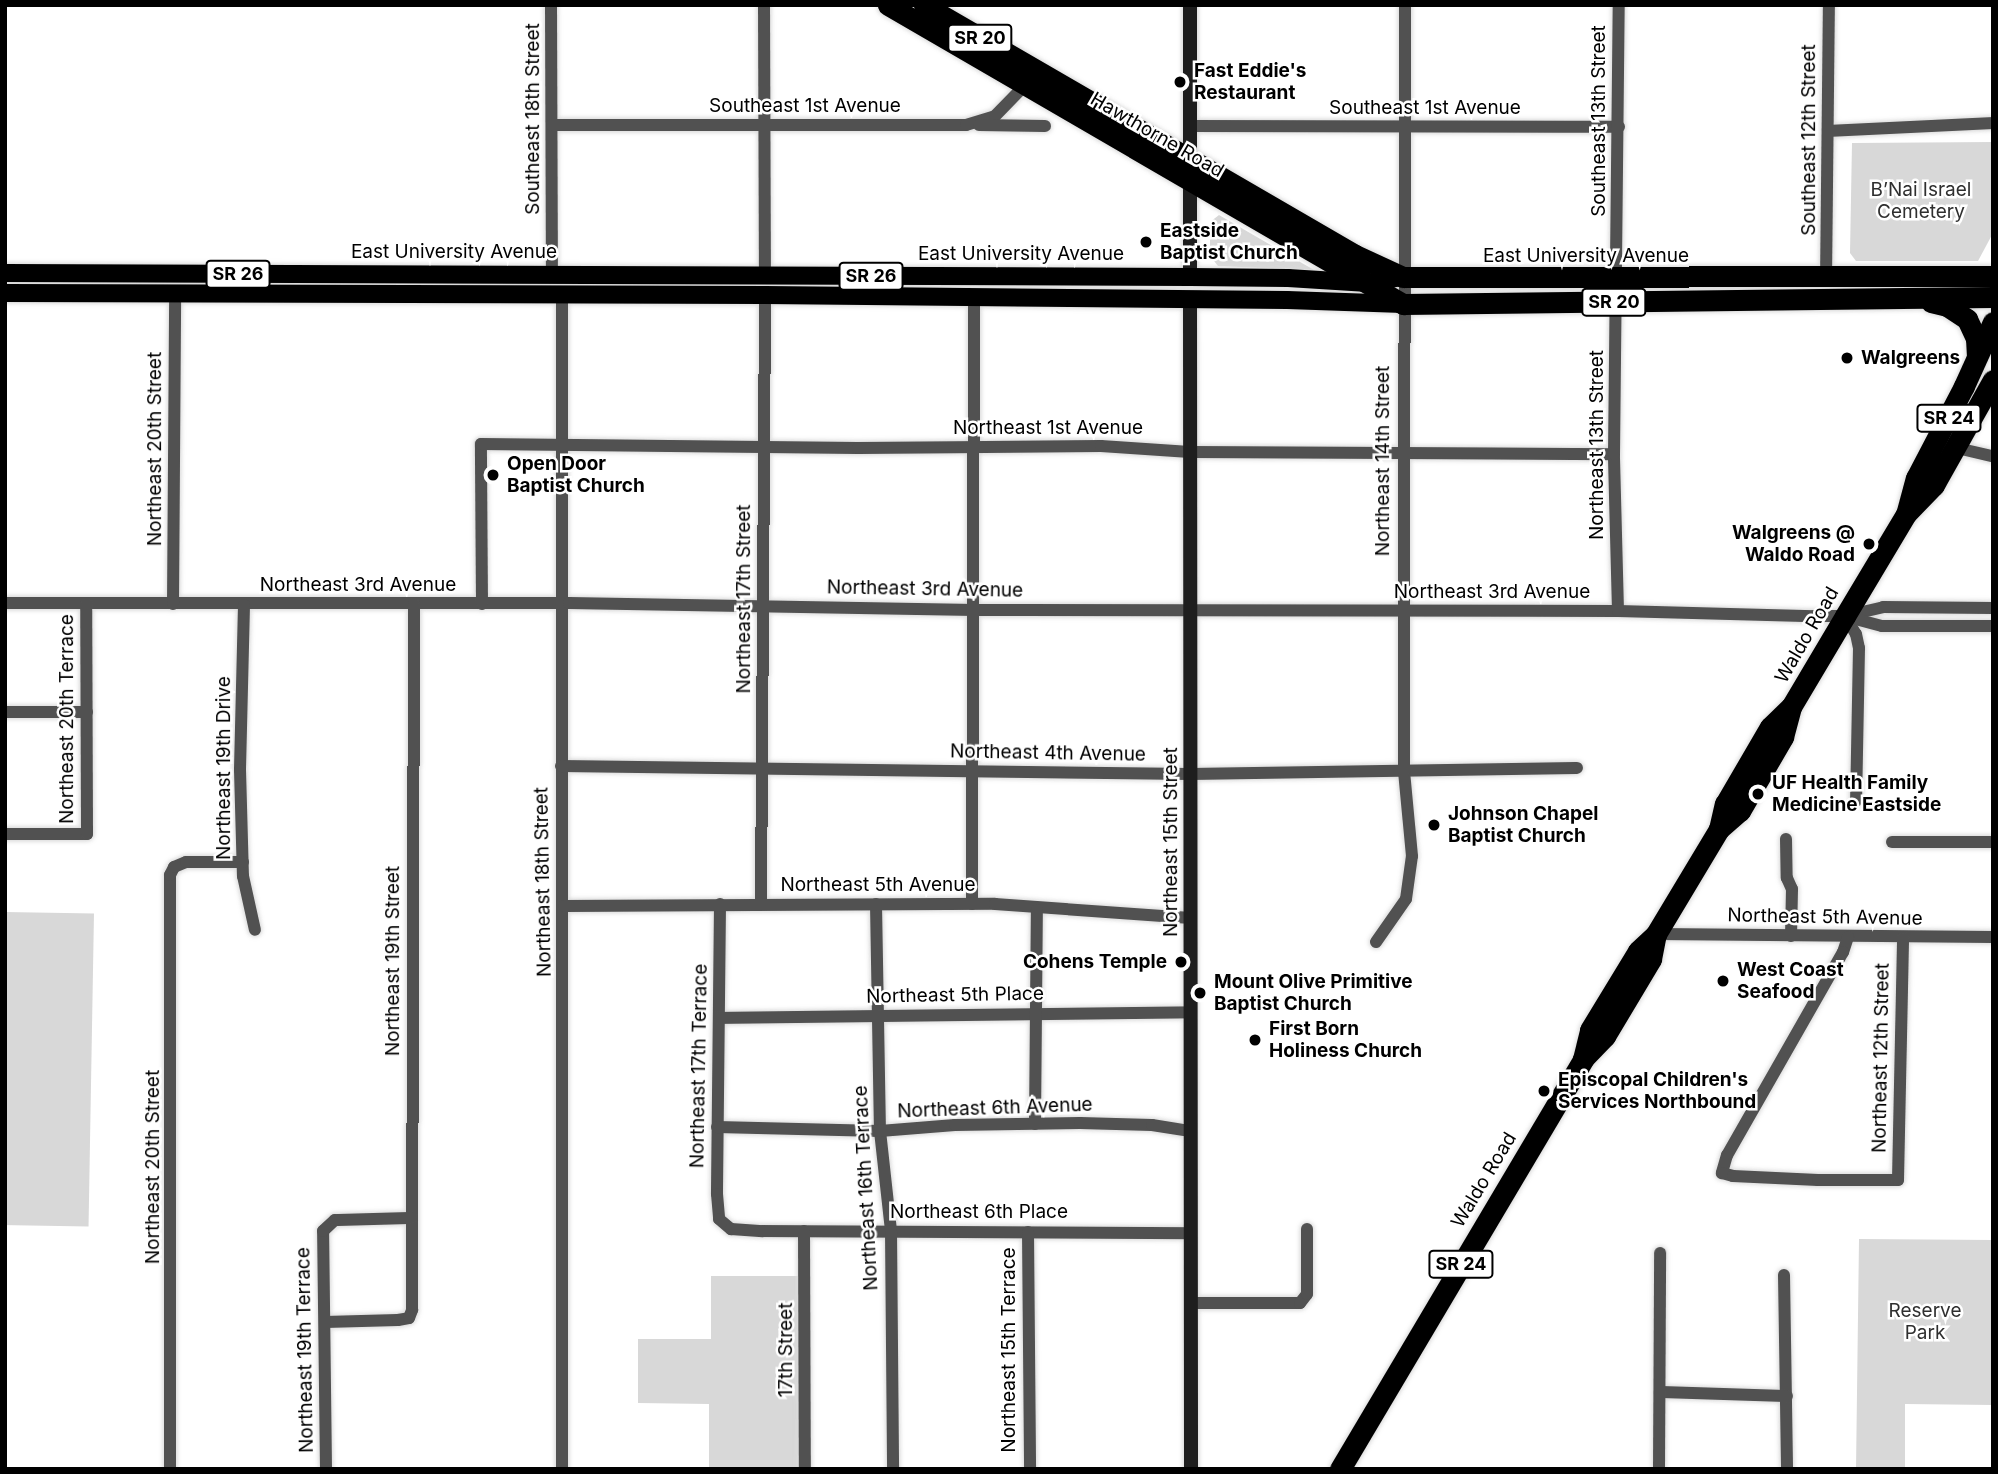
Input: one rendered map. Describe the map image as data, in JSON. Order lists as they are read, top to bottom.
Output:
{
  "streets": {
    "highway": [
      "SR 20",
      "Hawthorne Road",
      "East University Avenue",
      "SR 24",
      "Waldo Road"
    ],
    "main road": ["SR 26"],
    "street": [
      "Southeast 1st Avenue",
      "Southeast 18th Street",
      "Southeast 13th Street",
      "Southeast 12th Street",
      "Northeast 1st Avenue",
      "Northeast 13th Street",
      "Northeast 20th Street",
      "Northeast 14th Street",
      "Northeast 3rd Avenue",
      "Northeast 17th Street",
      "Northeast 20th Terrace",
      "Northeast 4th Avenue",
      "Northeast 19th Drive",
      "Northeast 15th Street",
      "Northeast 18th Street",
      "Northeast 5th Avenue",
      "Northeast 19th Street",
      "Northeast 5th Place",
      "Northeast 12th Street",
      "Northeast 17th Terrace",
      "Northeast 6th Avenue",
      "Northeast 16th Terrace",
      "Northeast 6th Place",
      "Northeast 19th Terrace",
      "17th Street",
      "Northeast 15th Terrace"
    ]
  },
  "crossings": [
    ["SR 20", "Hawthorne Road"],
    ["SR 20", "SR 26"],
    ["SR 20", "Northeast 13th Street"],
    ["SR 20", "Northeast 14th Street"],
    ["Southeast 1st Avenue", "Southeast 18th Street"],
    ["Southeast 1st Avenue", "Southeast 13th Street"],
    ["Southeast 1st Avenue", "Hawthorne Road"],
    ["Southeast 1st Avenue", "Northeast 14th Street"],
    ["Southeast 18th Street", "East University Avenue"],
    ["Southeast 13th Street", "East University Avenue"],
    ["Southeast 13th Street", "Northeast 13th Street"],
    ["Hawthorne Road", "East University Avenue"],
    ["Hawthorne Road", "SR 26"],
    ["Hawthorne Road", "Northeast 14th Street"],
    ["Southeast 12th Street", "East University Avenue"],
    ["East University Avenue", "Northeast 13th Street"],
    ["East University Avenue", "Northeast 14th Street"],
    ["SR 26", "Northeast 20th Street"],
    ["SR 26", "Northeast 14th Street"],
    ["SR 26", "Northeast 17th Street"],
    ["SR 26", "Northeast 15th Street"],
    ["SR 26", "Northeast 18th Street"],
    ["Northeast 1st Avenue", "Northeast 13th Street"],
    ["Northeast 1st Avenue", "Northeast 14th Street"],
    ["Northeast 1st Avenue", "Northeast 3rd Avenue"],
    ["Northeast 1st Avenue", "Northeast 17th Street"],
    ["Northeast 1st Avenue", "Northeast 15th Street"],
    ["Northeast 1st Avenue", "Northeast 18th Street"],
    ["Northeast 13th Street", "Northeast 3rd Avenue"],
    ["Northeast 20th Street", "Northeast 3rd Avenue"],
    ["Northeast 20th Street", "Northeast 19th Drive"],
    ["Northeast 14th Street", "Northeast 3rd Avenue"],
    ["Northeast 14th Street", "Northeast 4th Avenue"],
    ["Northeast 3rd Avenue", "Northeast 17th Street"],
    ["Northeast 3rd Avenue", "Waldo Road"],
    ["Northeast 3rd Avenue", "Northeast 20th Terrace"],
    ["Northeast 3rd Avenue", "Northeast 19th Drive"],
    ["Northeast 3rd Avenue", "Northeast 15th Street"],
    ["Northeast 3rd Avenue", "Northeast 18th Street"],
    ["Northeast 3rd Avenue", "Northeast 19th Street"],
    ["Northeast 17th Street", "Northeast 4th Avenue"],
    ["Northeast 17th Street", "Northeast 5th Avenue"],
    ["Waldo Road", "Northeast 5th Avenue"],
    ["Northeast 4th Avenue", "Northeast 15th Street"],
    ["Northeast 4th Avenue", "Northeast 18th Street"],
    ["Northeast 15th Street", "Northeast 5th Avenue"],
    ["Northeast 15th Street", "Northeast 5th Place"],
    ["Northeast 15th Street", "Northeast 6th Avenue"],
    ["Northeast 15th Street", "Northeast 6th Place"],
    ["Northeast 18th Street", "Northeast 5th Avenue"],
    ["Northeast 5th Avenue", "Northeast 12th Street"],
    ["Northeast 5th Avenue", "Northeast 17th Terrace"],
    ["Northeast 5th Avenue", "Northeast 16th Terrace"],
    ["Northeast 19th Street", "Northeast 19th Terrace"],
    ["Northeast 5th Place", "Northeast 17th Terrace"],
    ["Northeast 5th Place", "Northeast 16th Terrace"],
    ["Northeast 17th Terrace", "Northeast 6th Avenue"],
    ["Northeast 17th Terrace", "Northeast 6th Place"],
    ["Northeast 6th Avenue", "Northeast 16th Terrace"],
    ["Northeast 16th Terrace", "Northeast 6th Place"],
    ["Northeast 6th Place", "17th Street"],
    ["Northeast 6th Place", "Northeast 15th Terrace"]
  ],
  "parks": ["B’Nai Israel Cemetery", "Reserve Park"],
  "places": [
    "Fast Eddie's Restaurant",
    "Eastside Baptist Church",
    "Walgreens",
    "Open Door Baptist Church",
    "Walgreens @ Waldo Road",
    "UF Health Family Medicine Eastside",
    "Johnson Chapel Baptist Church",
    "Cohens Temple",
    "West Coast Seafood",
    "Mount Olive Primitive Baptist Church",
    "First Born Holiness Church",
    "Episcopal Children's Services Northbound"
  ]
}
